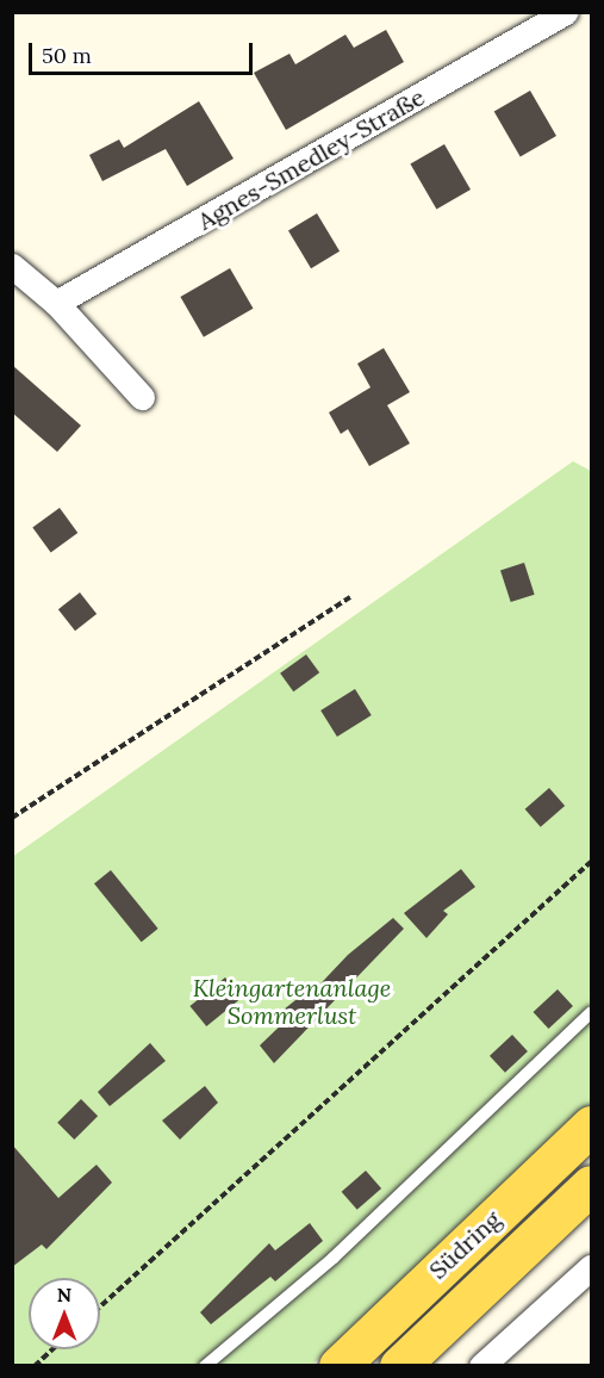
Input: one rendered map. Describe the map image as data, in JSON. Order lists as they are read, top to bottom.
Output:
{
  "streets": {
    "main road": ["Südring"],
    "street": ["Agnes-Smedley-Straße"]
  },
  "parks": ["Kleingartenanlage Sommerlust"],
  "scale_bar": "50 m",
  "north": "top"
}
